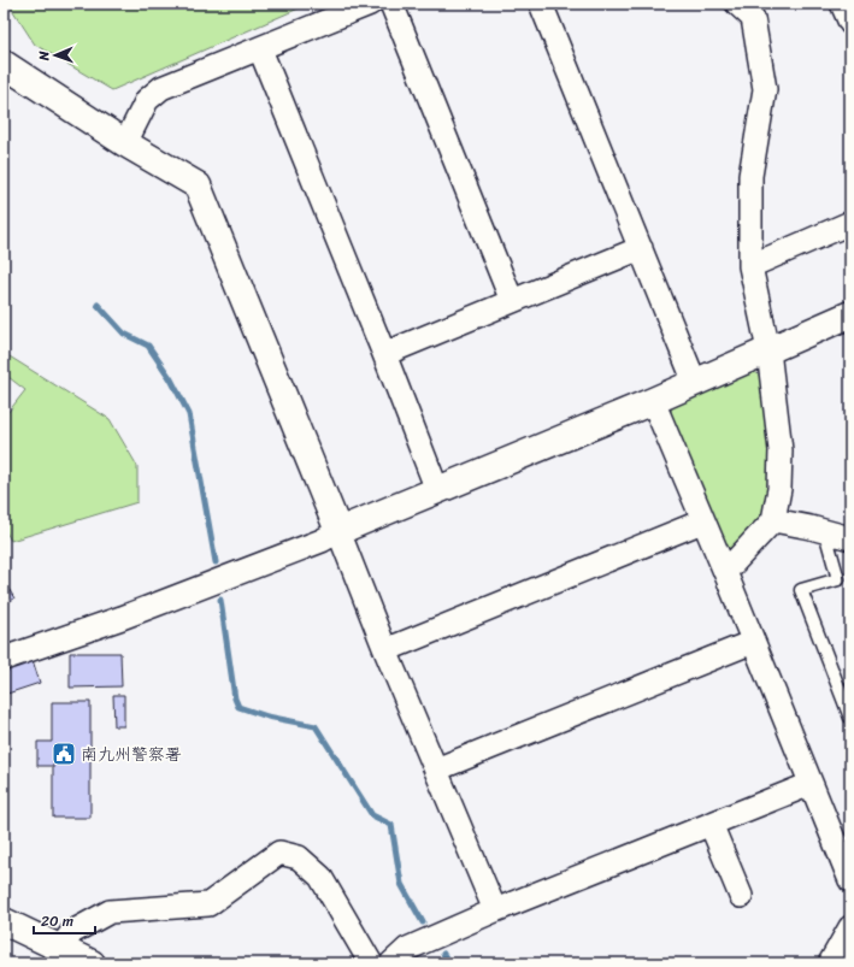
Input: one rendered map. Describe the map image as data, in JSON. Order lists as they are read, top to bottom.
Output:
{
  "places": {
    "public building": ["南九州警察署"]
  },
  "scale_bar": "20 m",
  "north": "left"
}
